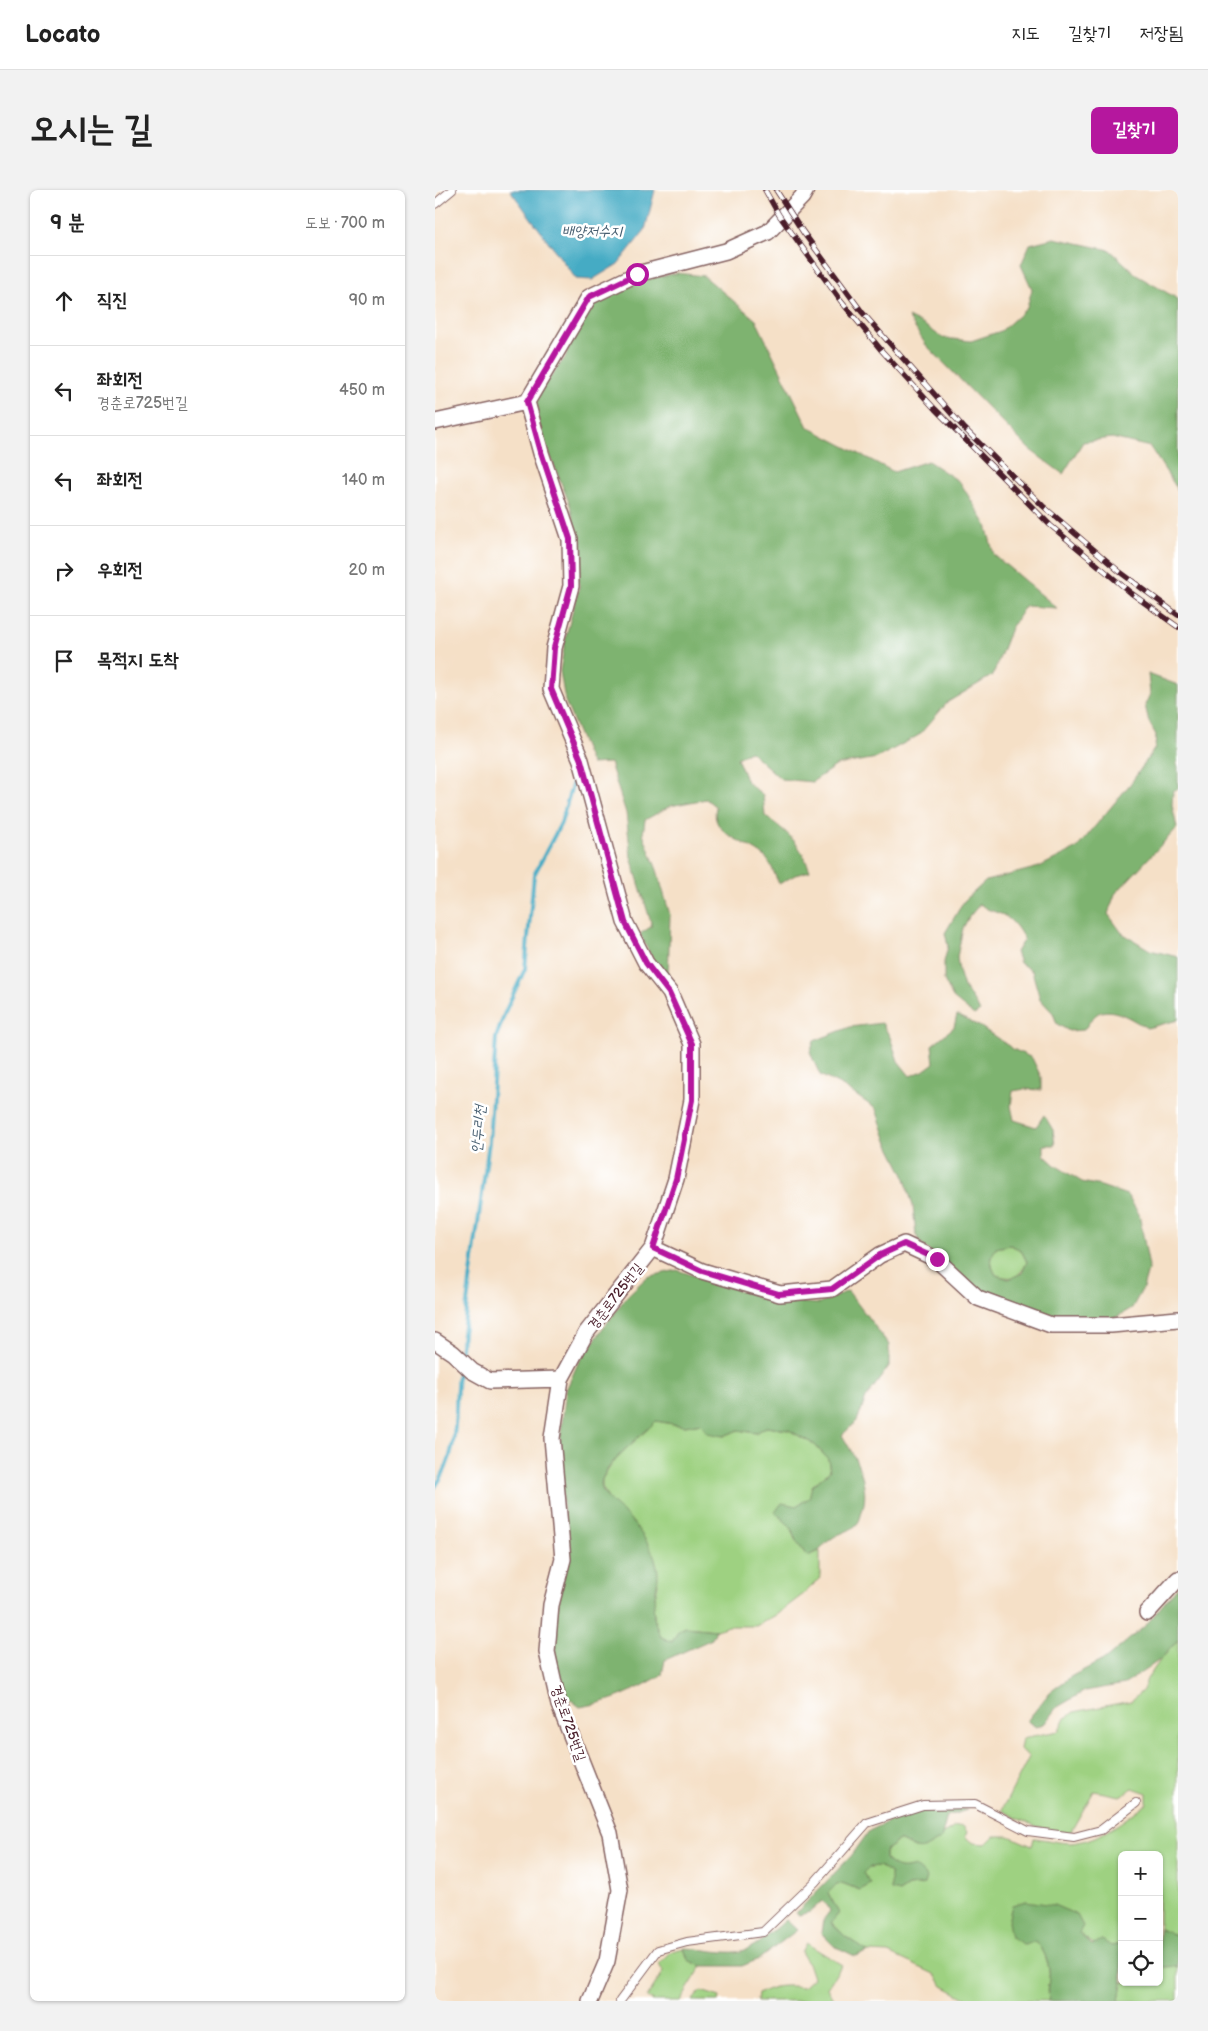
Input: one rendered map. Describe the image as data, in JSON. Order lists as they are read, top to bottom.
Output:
{
  "streets": {
    "street": ["경춘로725번길"]
  },
  "water": ["배양저수지", "안두리천"],
  "page": {
    "header": "Locato",
    "nav": ["지도", "길찾기", "저장됨"],
    "buttons": "길찾기",
    "title": "오시는 길",
    "heading": ["9 분", "도보 · 700 m"],
    "list": [
      ["직진", "90 m"],
      ["좌회전", "경춘로725번길", "450 m"],
      ["좌회전", "140 m"],
      ["우회전", "20 m"],
      "목적지 도착"
    ],
    "map_buttons": ["+", "−"]
  }
}
